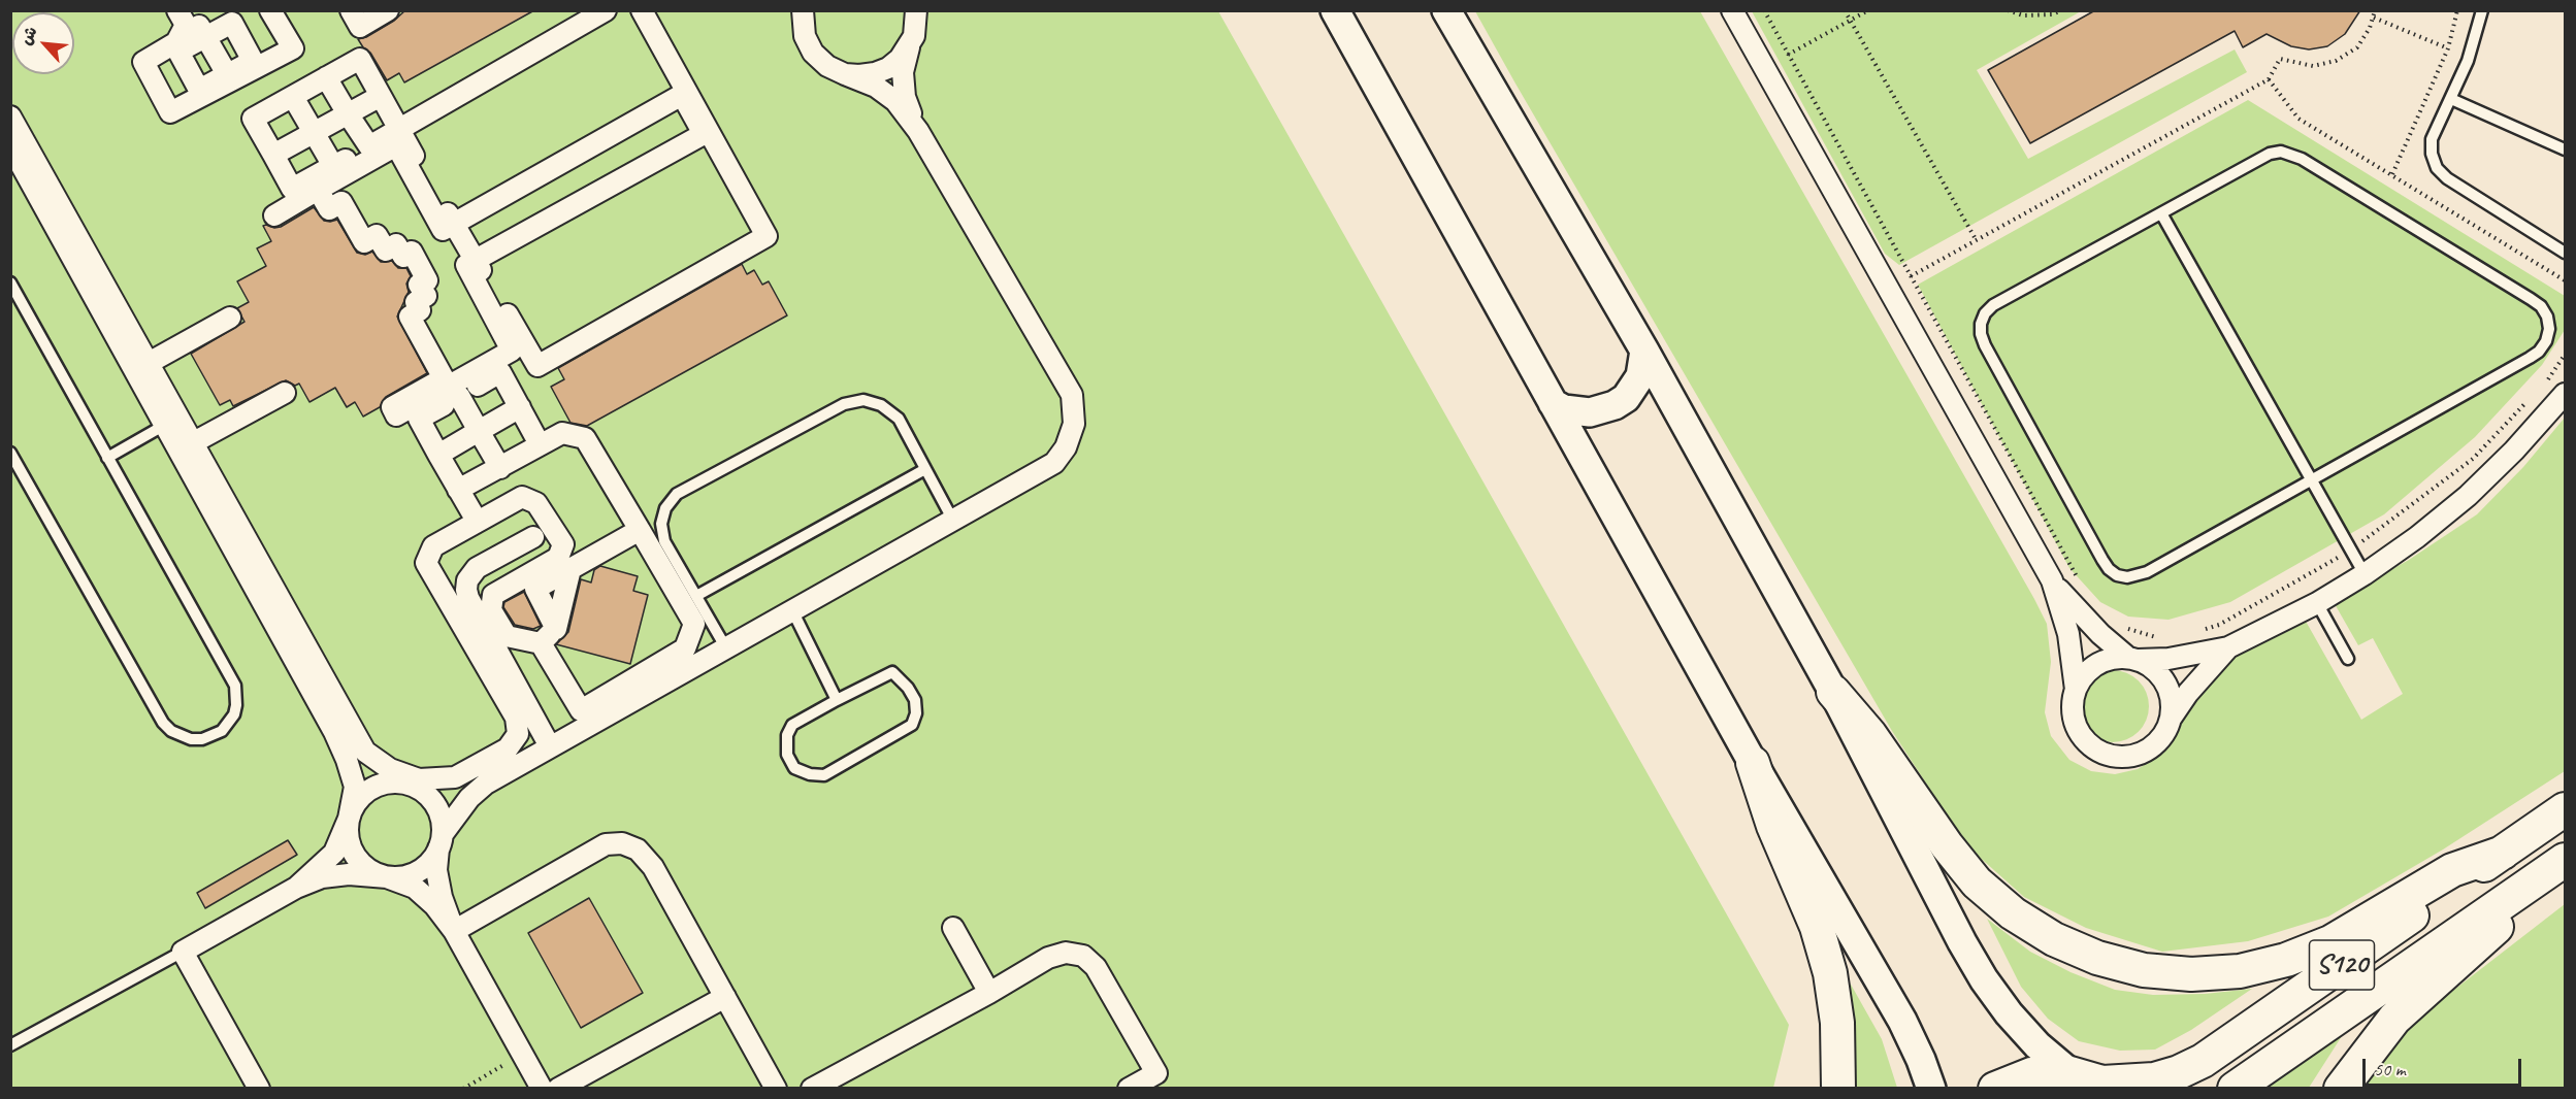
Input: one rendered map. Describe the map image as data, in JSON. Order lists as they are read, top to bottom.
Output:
{
  "streets": {
    "main road": ["S120"]
  },
  "scale_bar": "50 m",
  "north": "top left"
}
